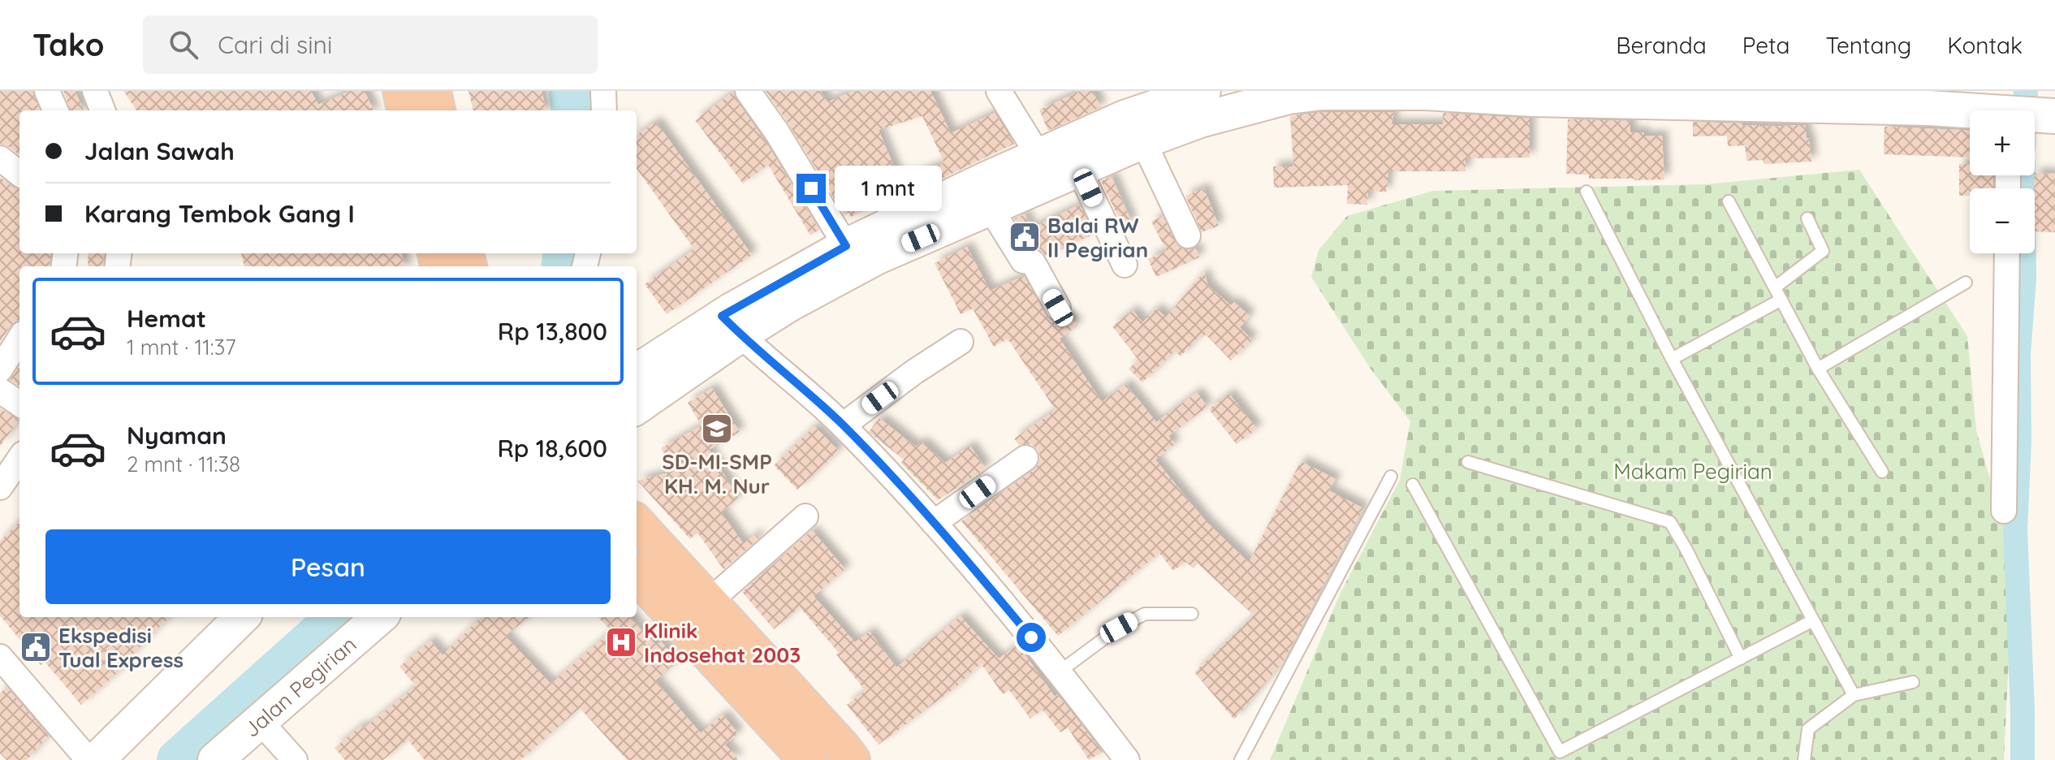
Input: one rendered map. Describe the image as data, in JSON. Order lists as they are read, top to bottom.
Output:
{
  "streets": {
    "main road": ["Jalan Pegirian"]
  },
  "parks": ["Makam Pegirian"],
  "places": {
    "public building": ["Balai RW II Pegirian", "Ekspedisi Tual Express"],
    "school or university": ["SD-MI-SMP KH. M. Nur"],
    "hospital": ["Klinik Indosehat 2003"]
  },
  "page": {
    "header": "Tako",
    "search": "Cari di sini",
    "nav": [
      "Beranda",
      "Peta",
      "Tentang",
      "Kontak"
    ],
    "map_buttons": ["+", "−"],
    "banner": ["Jalan Sawah", "Karang Tembok Gang I"],
    "bubble": "1 mnt",
    "list": [
      {
        "name": "Hemat",
        "note": "1 mnt · 11:37",
        "value": "Rp 13,800"
      },
      {
        "name": "Nyaman",
        "note": "2 mnt · 11:38",
        "value": "Rp 18,600"
      }
    ],
    "buttons": "Pesan"
  }
}
